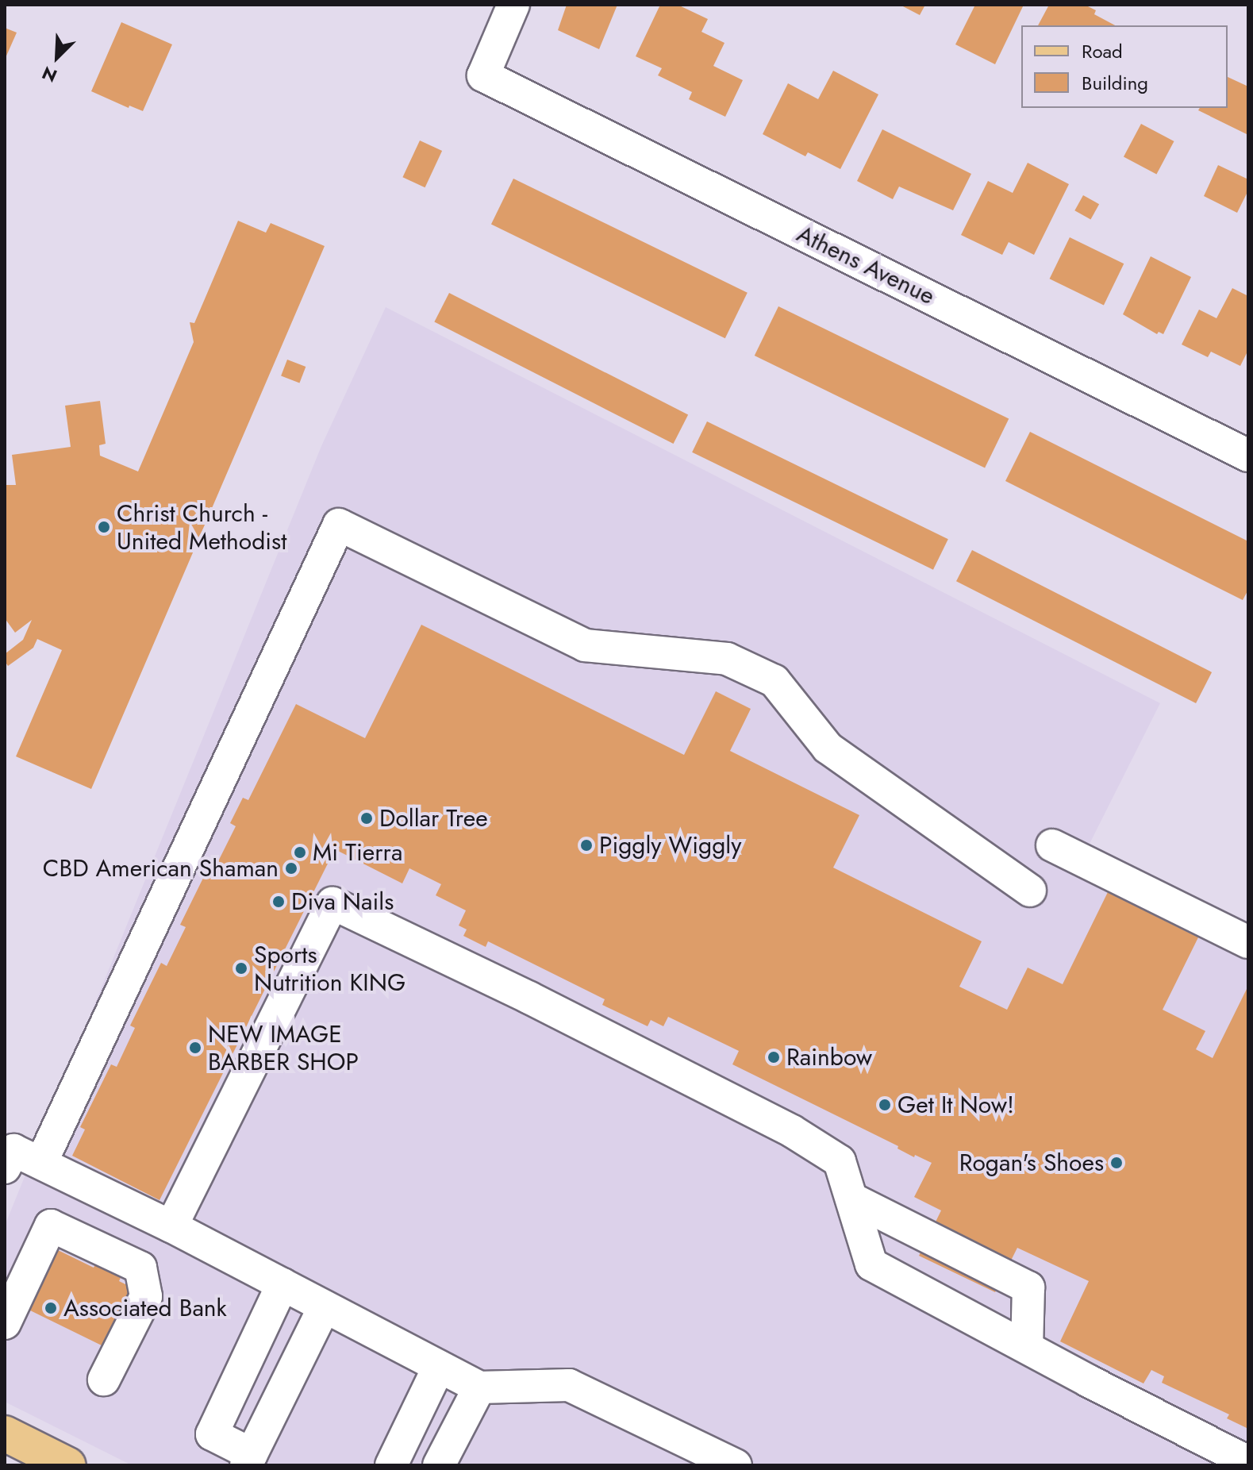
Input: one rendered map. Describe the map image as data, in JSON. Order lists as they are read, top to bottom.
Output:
{
  "streets": {
    "street": ["Athens Avenue"]
  },
  "places": [
    "Christ Church - United Methodist",
    "Dollar Tree",
    "Piggly Wiggly",
    "Mi Tierra",
    "CBD American Shaman",
    "Diva Nails",
    "Sports Nutrition KING",
    "NEW IMAGE BARBER SHOP",
    "Rainbow",
    "Get It Now!",
    "Rogan's Shoes",
    "Associated Bank"
  ],
  "legend": ["Road", "Building"],
  "north": "bottom left"
}
